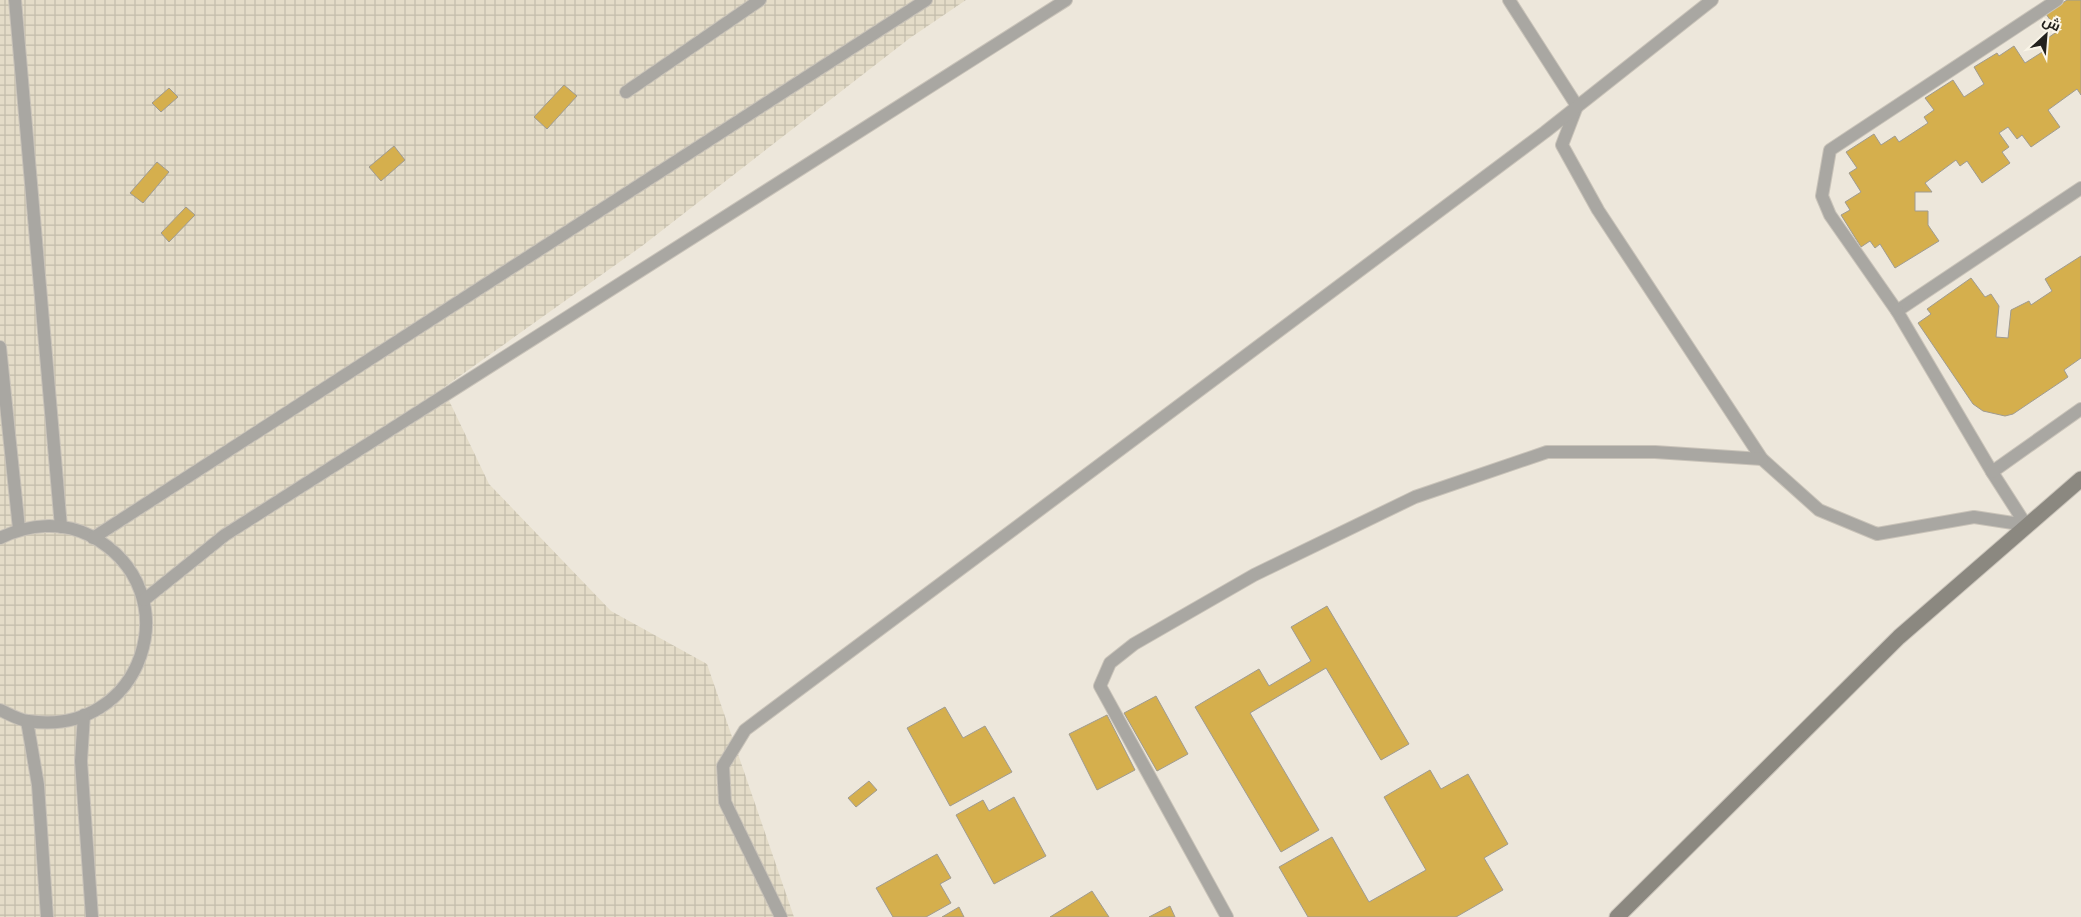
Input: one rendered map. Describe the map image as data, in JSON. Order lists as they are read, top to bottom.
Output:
{
  "north": "top right"
}
